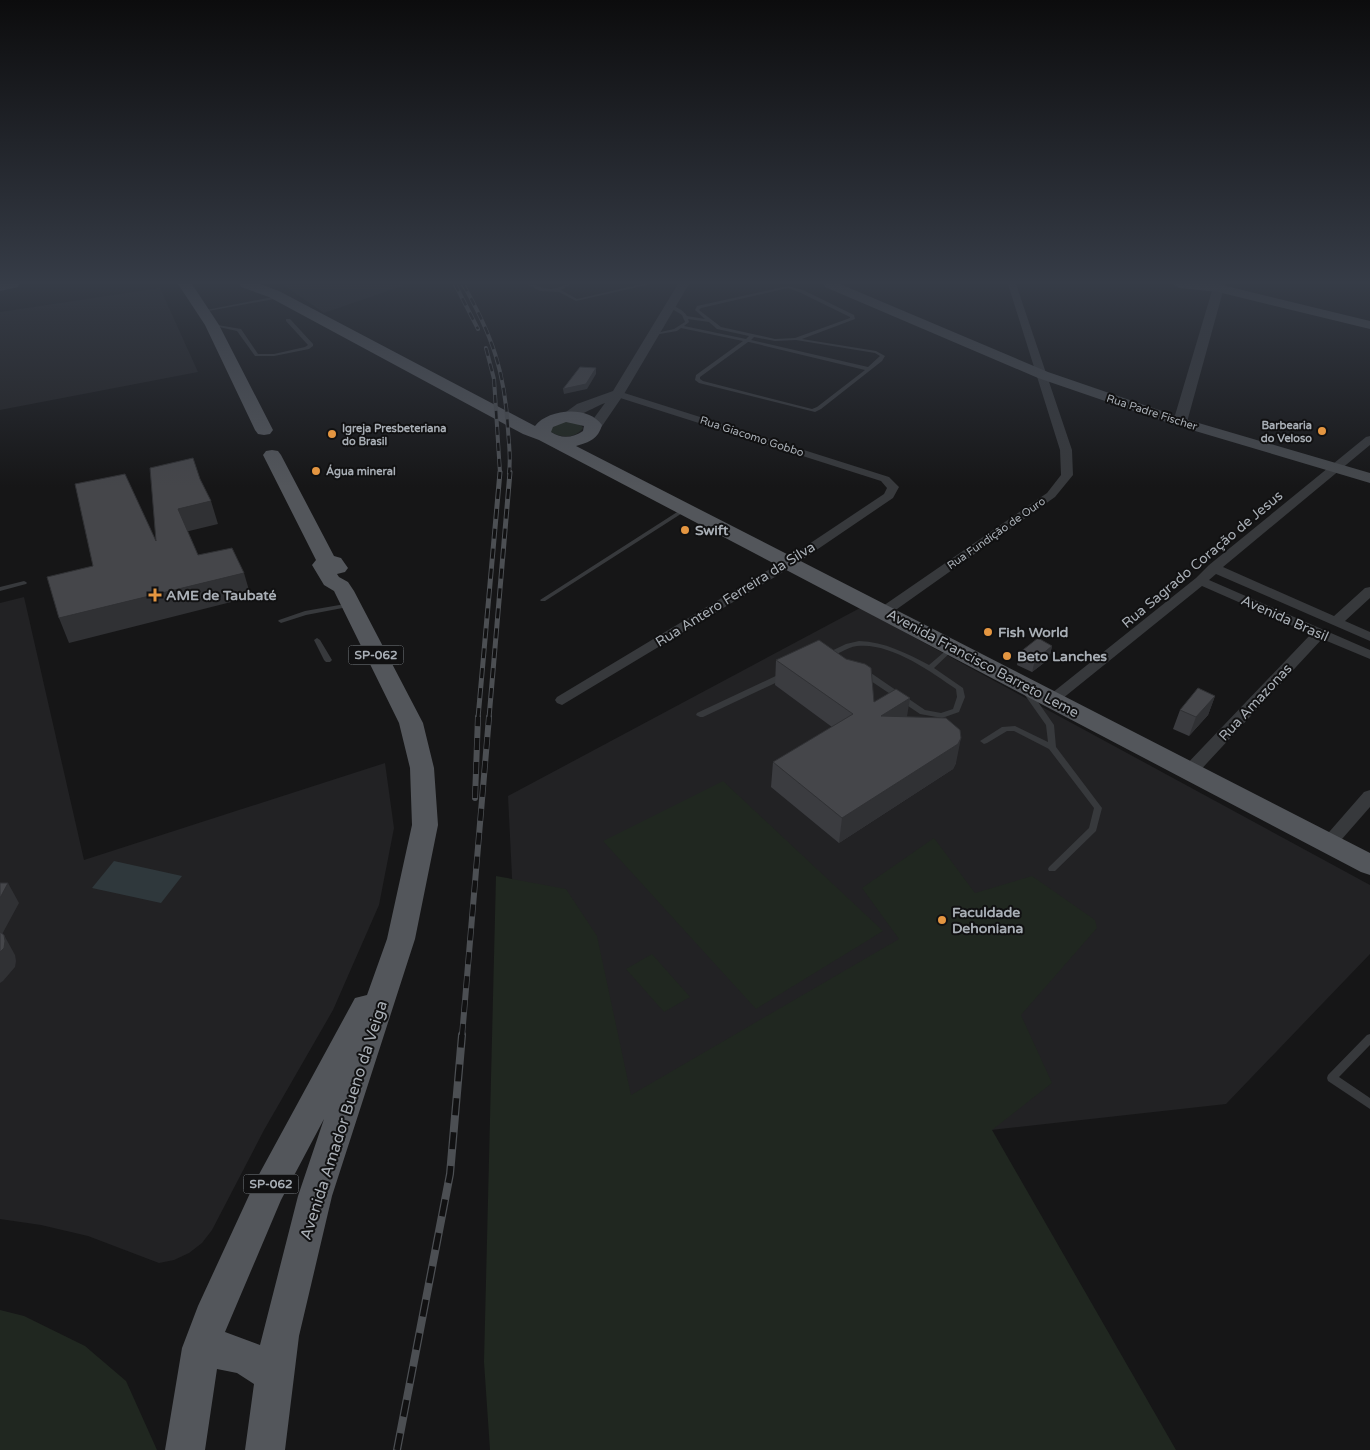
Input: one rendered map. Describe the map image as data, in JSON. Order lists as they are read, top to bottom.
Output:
{
  "streets": {
    "main road": [
      "Rua Padre Fischer",
      "SP-062",
      "Avenida Francisco Barreto Leme",
      "Avenida Amador Bueno da Veiga"
    ],
    "street": [
      "Rua Giacomo Gobbo",
      "Rua Fundição de Ouro",
      "Rua Sagrado Coração de Jesus",
      "Rua Antero Ferreira da Silva",
      "Avenida Brasil",
      "Rua Amazonas"
    ]
  },
  "crossings": [
    ["Rua Padre Fischer", "Rua Fundição de Ouro"],
    ["Rua Padre Fischer", "Rua Sagrado Coração de Jesus"],
    ["Rua Giacomo Gobbo", "Rua Antero Ferreira da Silva"],
    ["Rua Fundição de Ouro", "Avenida Francisco Barreto Leme"],
    ["Rua Sagrado Coração de Jesus", "Avenida Brasil"],
    ["Rua Sagrado Coração de Jesus", "Avenida Francisco Barreto Leme"],
    ["Rua Antero Ferreira da Silva", "Avenida Francisco Barreto Leme"],
    ["Avenida Brasil", "Rua Amazonas"],
    ["Avenida Francisco Barreto Leme", "Rua Amazonas"]
  ],
  "places": {
    "other": [
      "Barbearia do Veloso",
      "Igreja Presbeteriana do Brasil",
      "Água mineral",
      "Swift",
      "Fish World",
      "Beto Lanches",
      "Faculdade Dehoniana"
    ],
    "health": ["AME de Taubaté"]
  }
}
